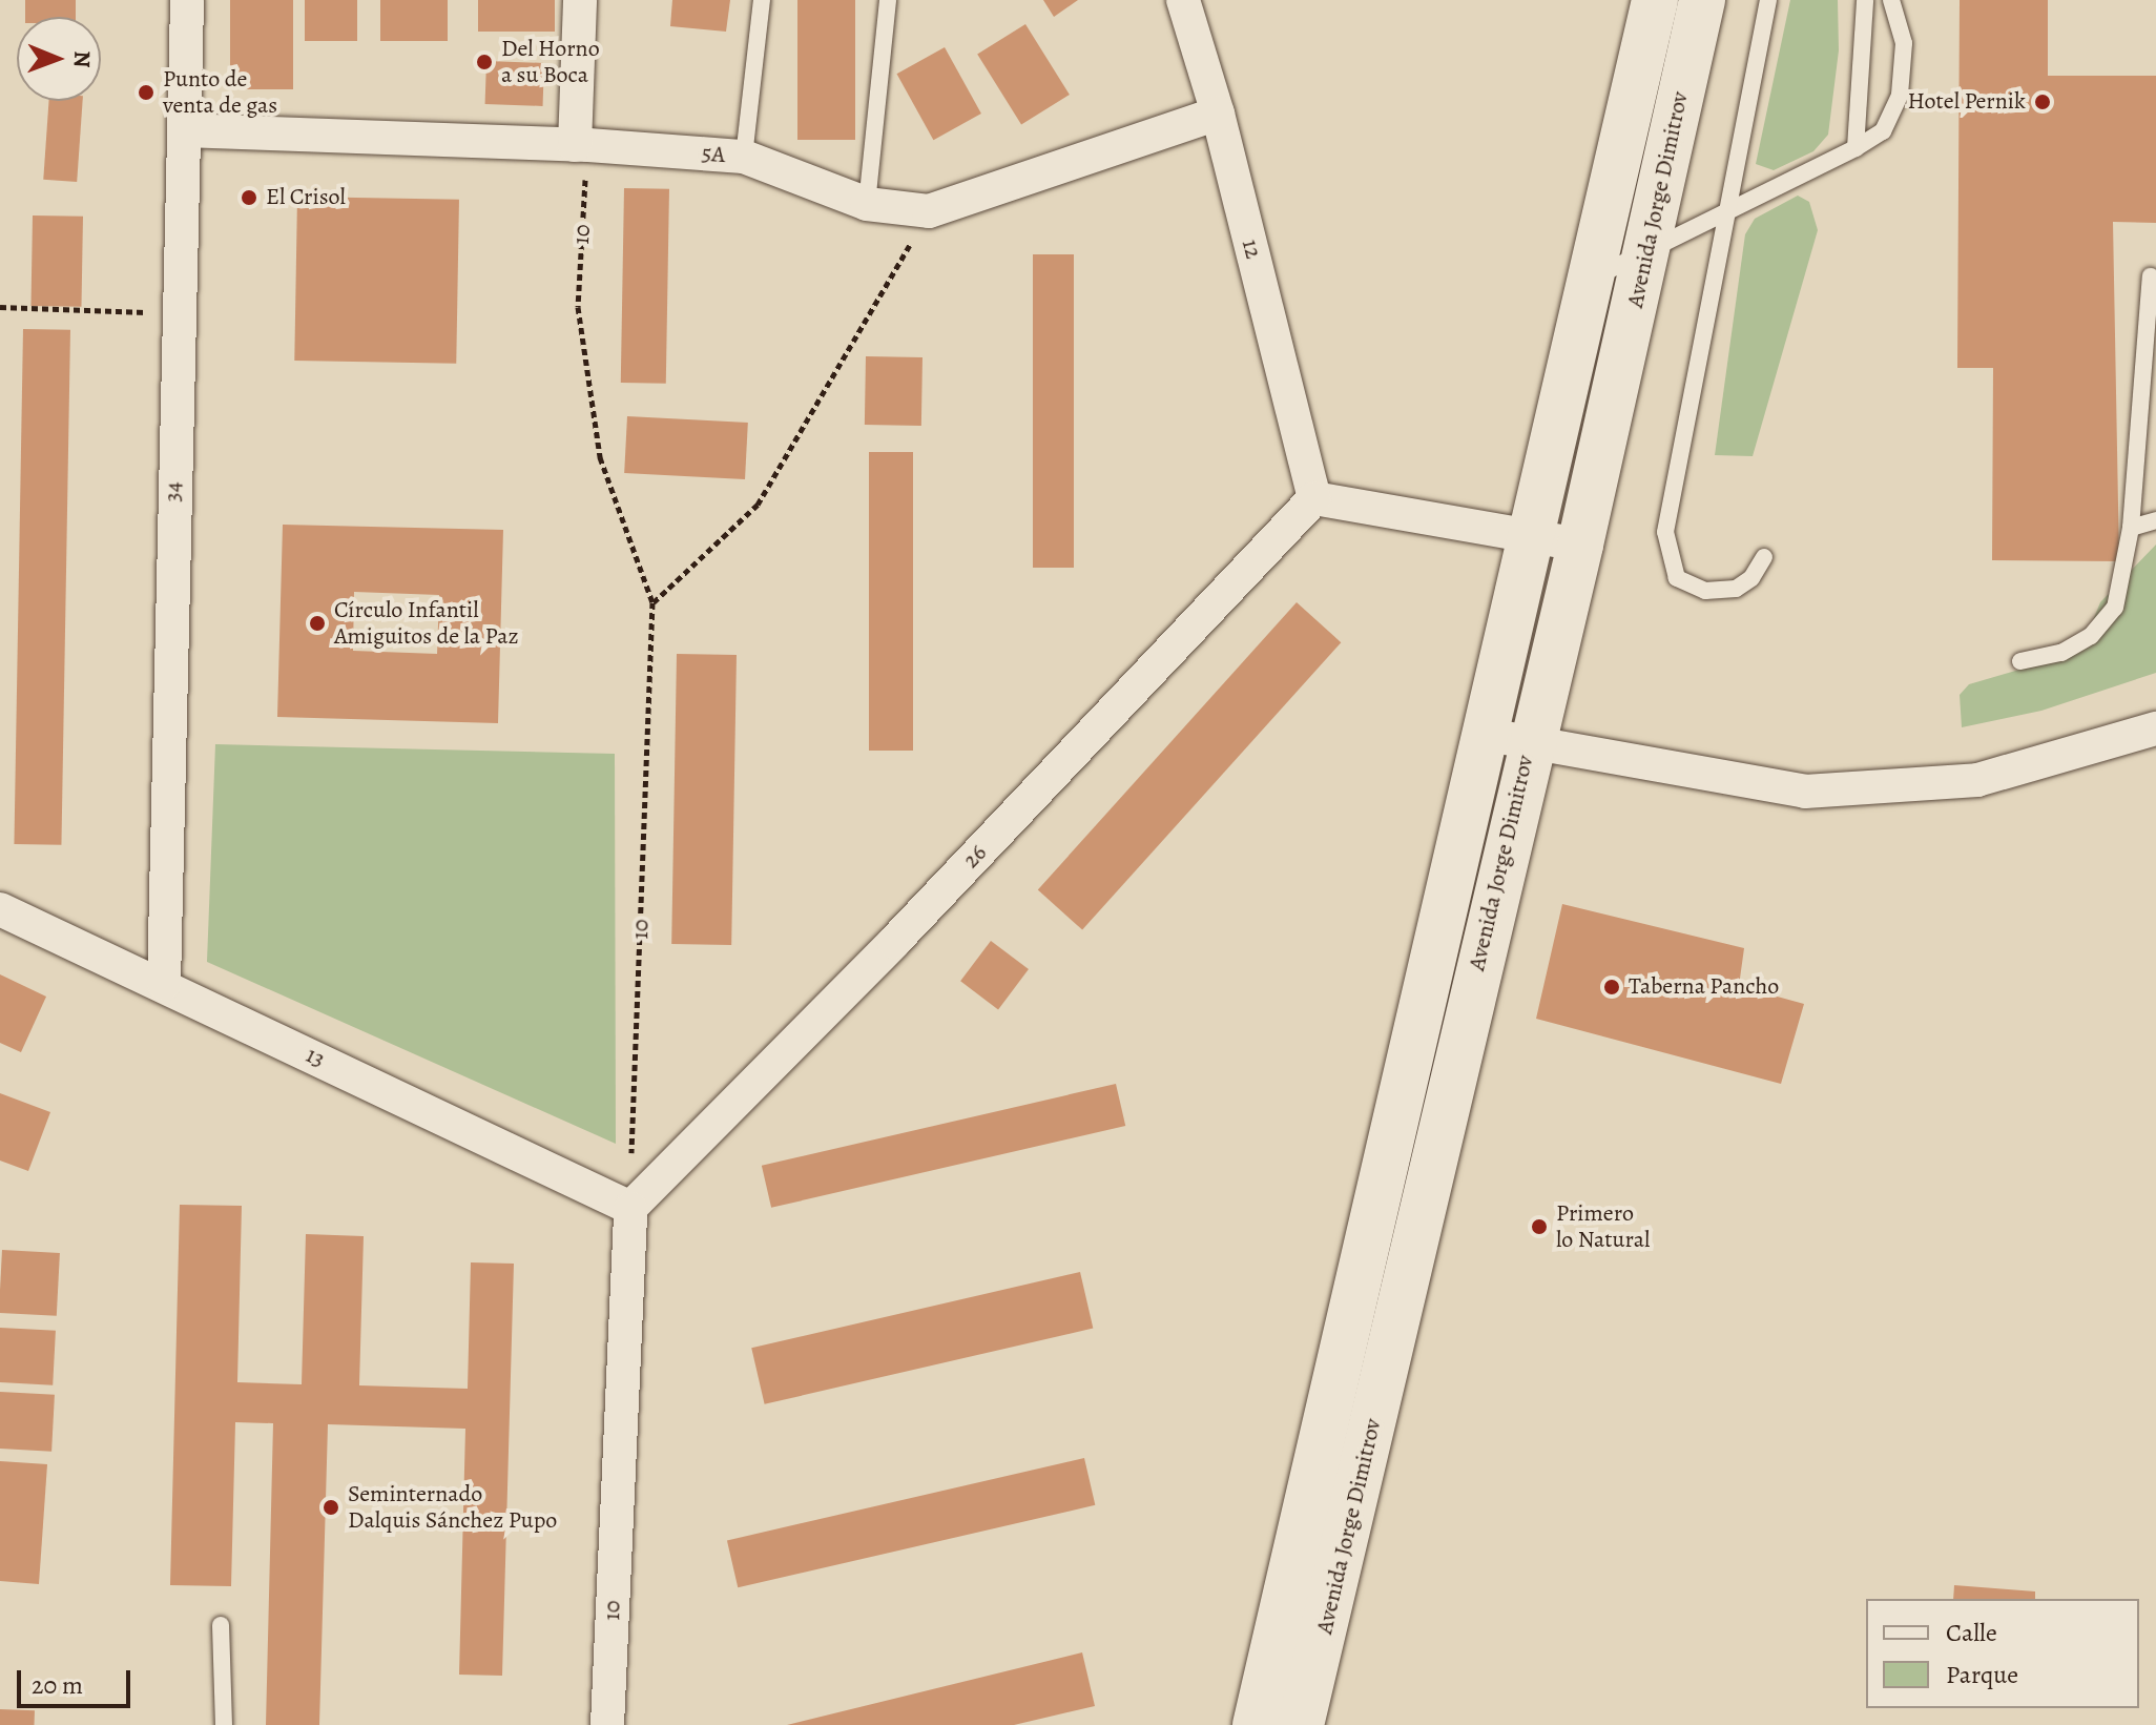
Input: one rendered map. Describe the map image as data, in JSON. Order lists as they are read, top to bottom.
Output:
{
  "streets": {
    "main road": ["Avenida Jorge Dimitrov"],
    "street": [
      "5A",
      "10",
      "12",
      "34",
      "26",
      "13"
    ]
  },
  "crossings": [
    ["5A", "10"],
    ["5A", "12"],
    ["5A", "34"],
    ["10", "26"],
    ["10", "13"],
    ["12", "26"],
    ["34", "13"],
    ["26", "13"]
  ],
  "places": [
    "Del Horno a su Boca",
    "Punto de venta de gas",
    "Hotel Pernik",
    "El Crisol",
    "Círculo Infantil Amiguitos de la Paz",
    "Taberna Pancho",
    "Primero lo Natural",
    "Seminternado Dalquis Sánchez Pupo"
  ],
  "legend": ["Calle", "Parque"],
  "scale_bar": "20 m",
  "north": "right"
}
